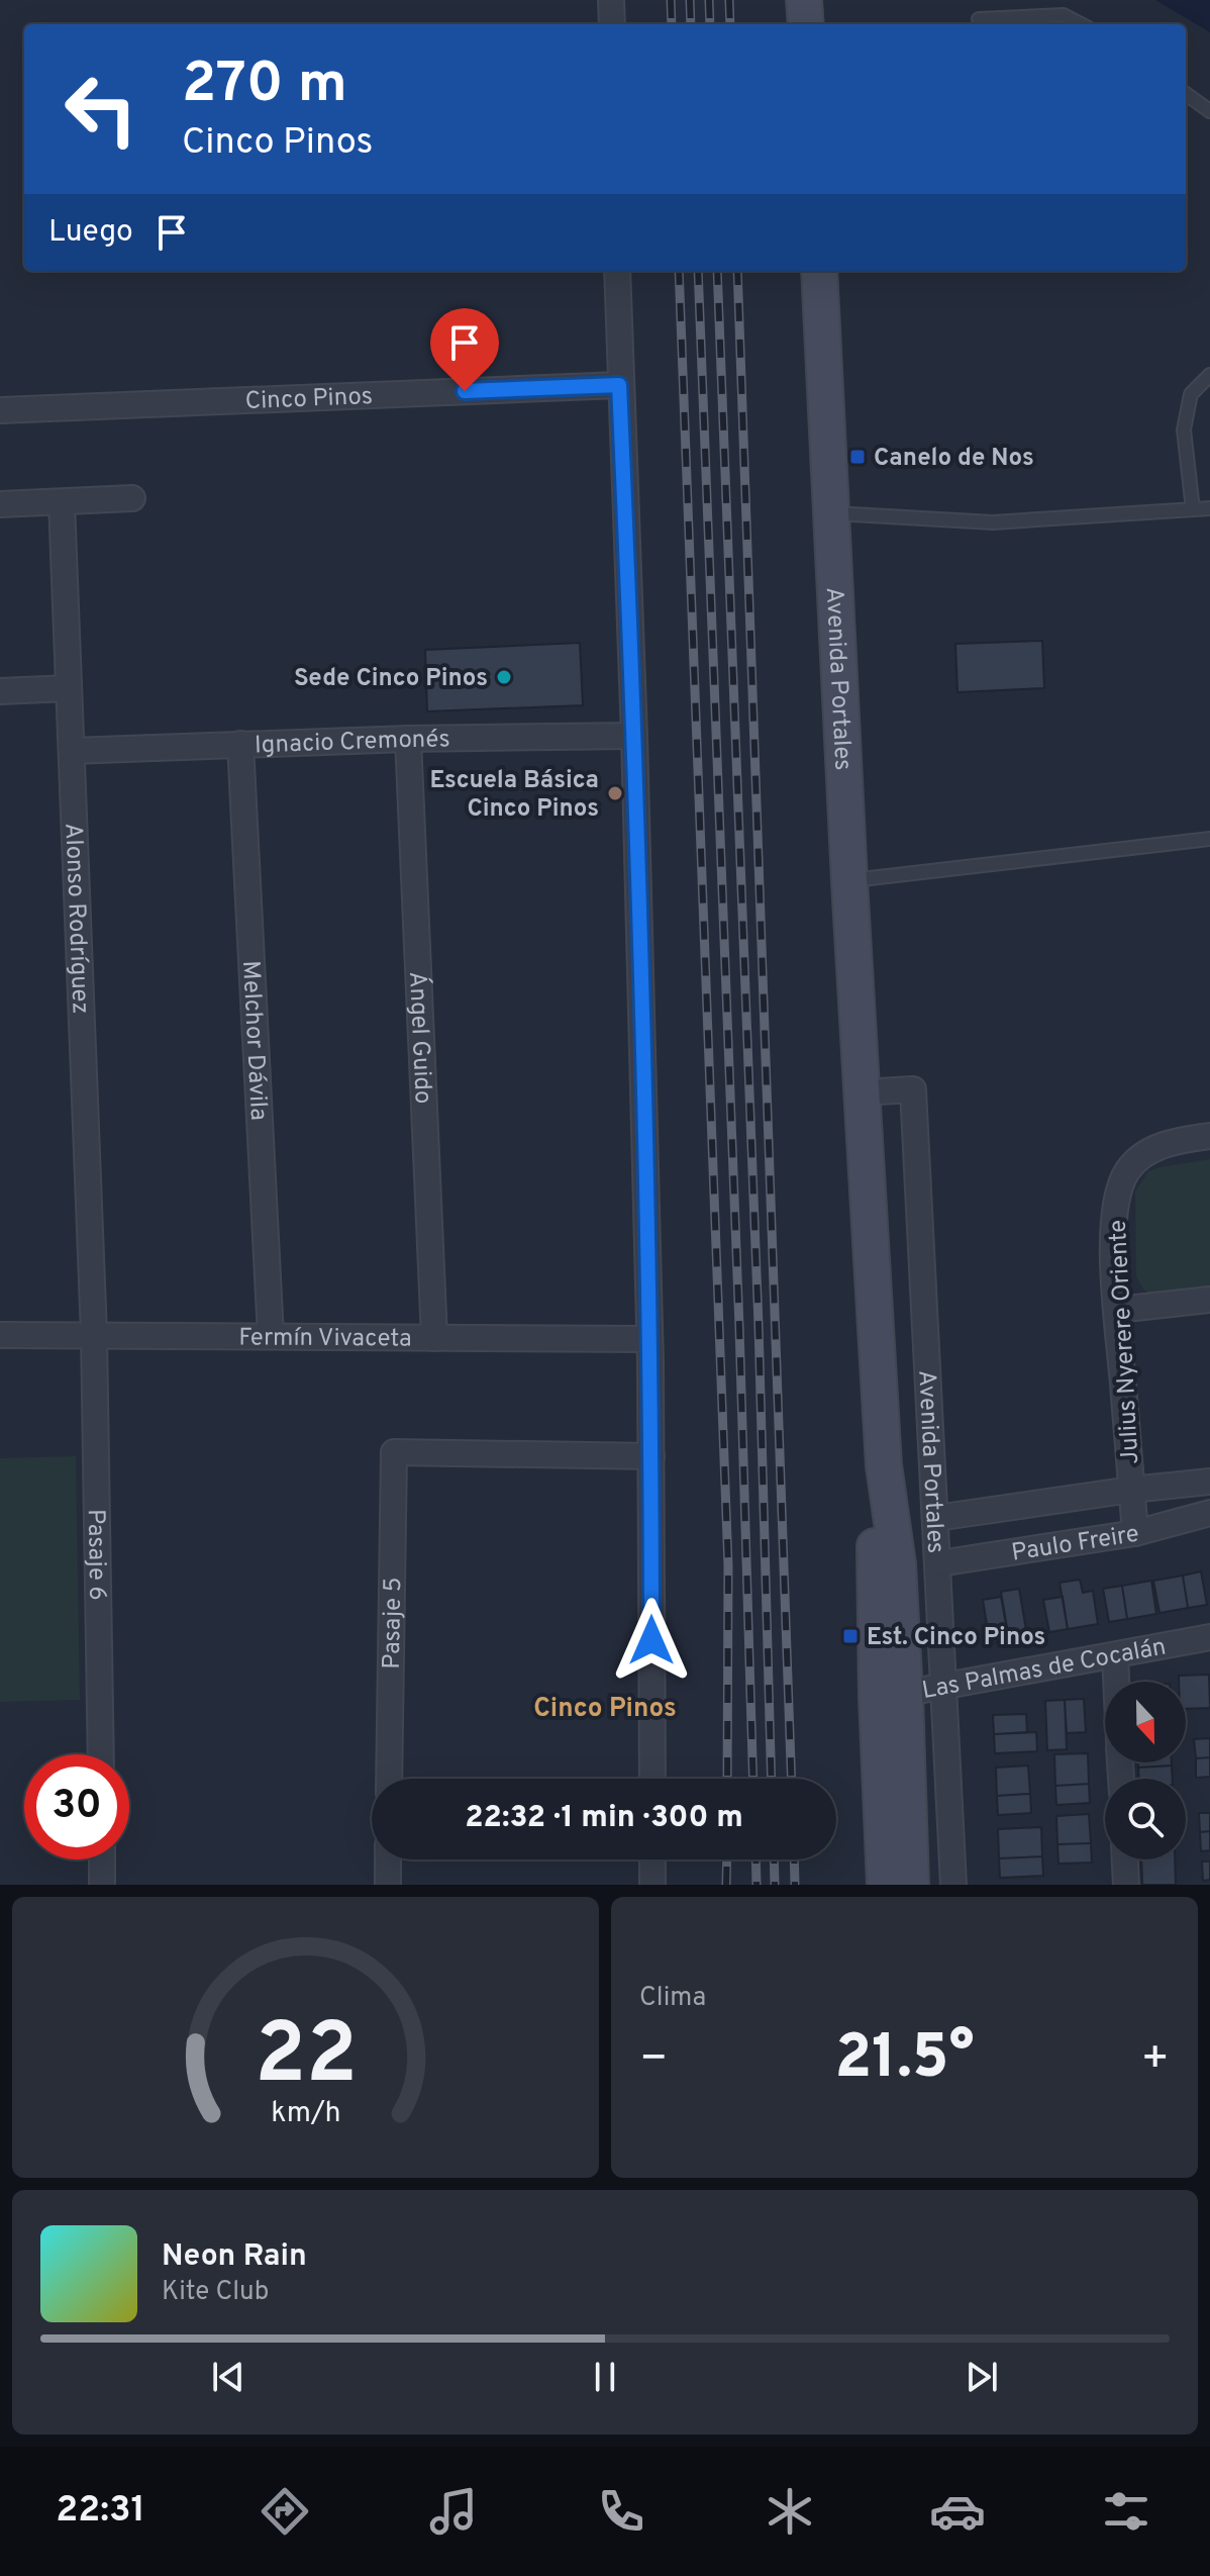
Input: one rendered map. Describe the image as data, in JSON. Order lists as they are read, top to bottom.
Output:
{
  "streets": {
    "main road": ["Avenida Portales"],
    "street": [
      "Cinco Pinos",
      "Ignacio Cremonés",
      "Alonso Rodríguez",
      "Ángel Guido",
      "Melchor Dávila",
      "Fermín Vivaceta",
      "Julius Nyerere Oriente",
      "Paulo Freire",
      "Pasaje 6",
      "Pasaje 5",
      "Las Palmas de Cocalán"
    ]
  },
  "crossings": [
    ["Avenida Portales", "Paulo Freire"],
    ["Avenida Portales", "Las Palmas de Cocalán"],
    ["Ignacio Cremonés", "Alonso Rodríguez"],
    ["Ignacio Cremonés", "Ángel Guido"],
    ["Ignacio Cremonés", "Melchor Dávila"],
    ["Alonso Rodríguez", "Fermín Vivaceta"],
    ["Alonso Rodríguez", "Pasaje 6"],
    ["Ángel Guido", "Fermín Vivaceta"],
    ["Melchor Dávila", "Fermín Vivaceta"],
    ["Fermín Vivaceta", "Pasaje 6"],
    ["Julius Nyerere Oriente", "Paulo Freire"]
  ],
  "districts": ["Cinco Pinos"],
  "places": {
    "transit": ["Canelo de Nos", "Est. Cinco Pinos"],
    "other": ["Sede Cinco Pinos", "Escuela Básica Cinco Pinos"]
  },
  "north": "bottom",
  "page": {
    "turn": ["270 m", "Cinco Pinos"],
    "then": "Luego",
    "limit": "30",
    "trip": "22:32 · 1 min · 300 m",
    "tile": "Clima",
    "heat": ["−", "21.5°", "+"],
    "song": ["Neon Rain", "Kite Club"],
    "tabs": "22:31",
    "gauge": ["22", "km/h"]
  }
}
